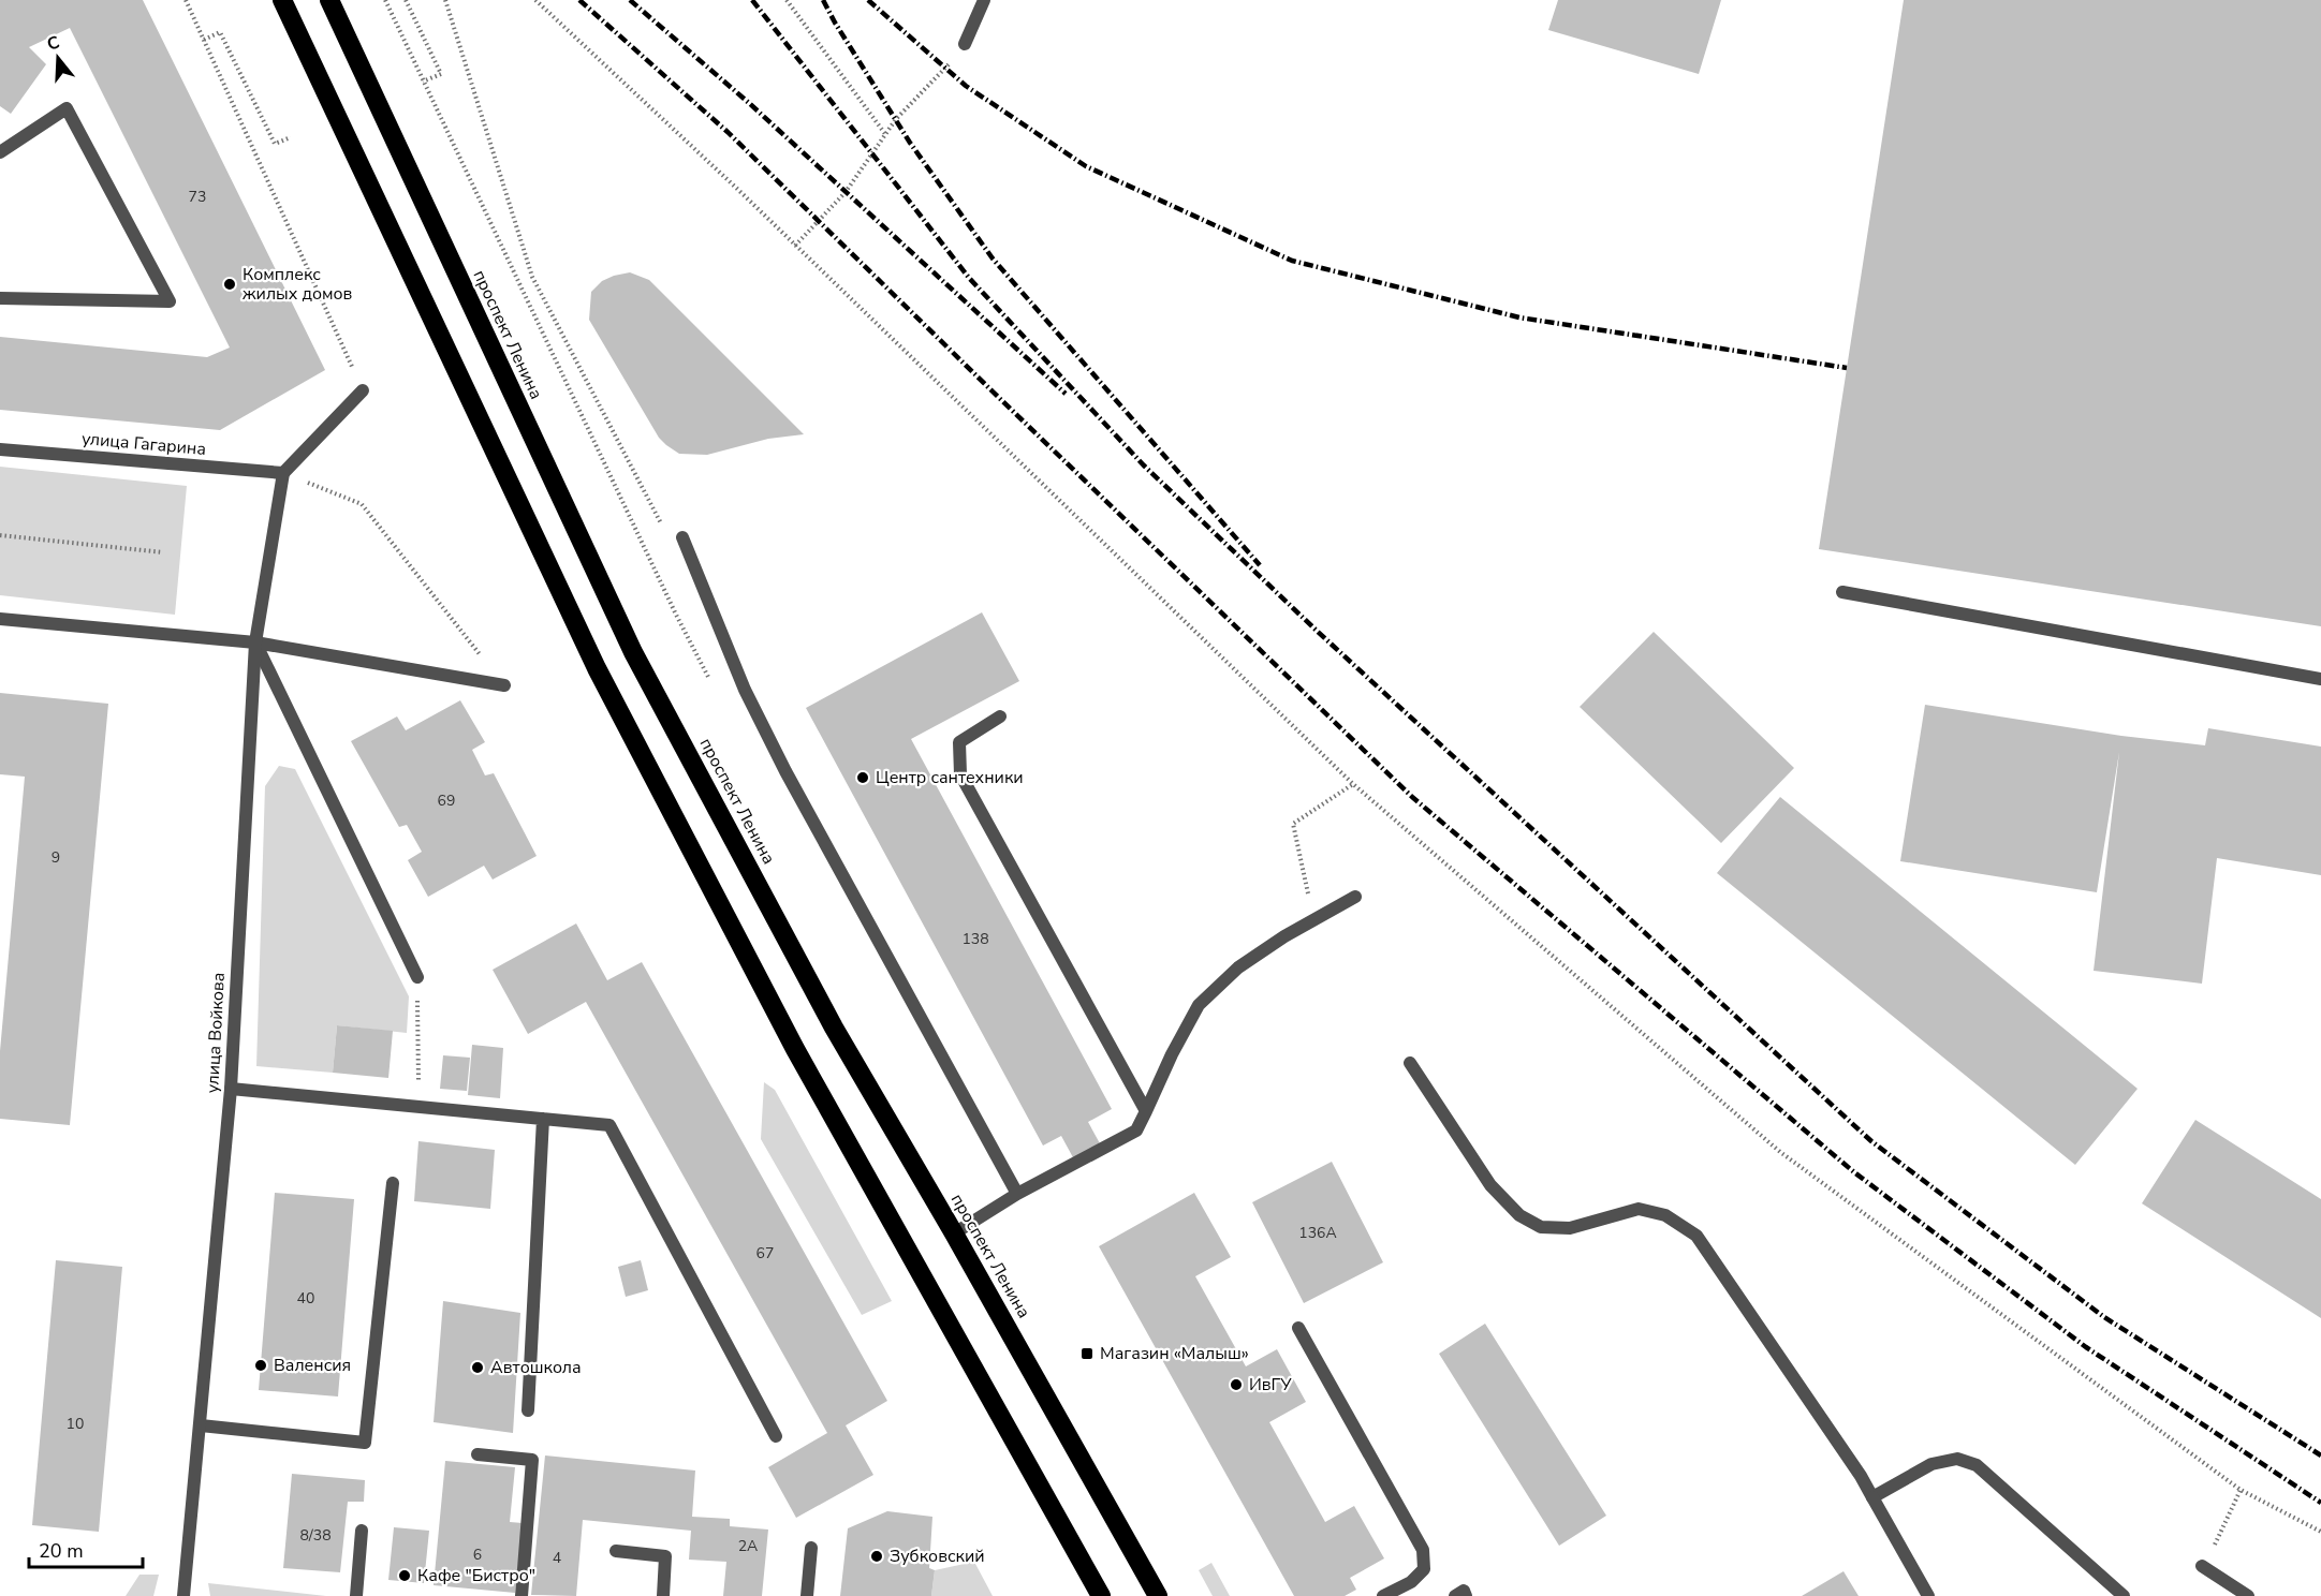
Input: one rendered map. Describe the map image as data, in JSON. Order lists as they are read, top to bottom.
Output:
{
  "streets": {
    "highway": ["проспект Ленина"],
    "street": ["улица Гагарина", "улица Войкова"]
  },
  "crossings": [
    ["улица Гагарина", "улица Войкова"]
  ],
  "places": {
    "other": [
      "Комплекс жилых домов",
      "Центр сантехники",
      "Валенсия",
      "Автошкола",
      "ИвГУ",
      "Зубковский",
      "Кафе \"Бистро\""
    ],
    "transit": ["Магазин «Малыш»"]
  },
  "house_numbers": [
    "73",
    "69",
    "9",
    "138",
    "136А",
    "67",
    "40",
    "10",
    "8/38",
    "2А",
    "6",
    "4"
  ],
  "scale_bar": "20 m",
  "north": "top"
}
